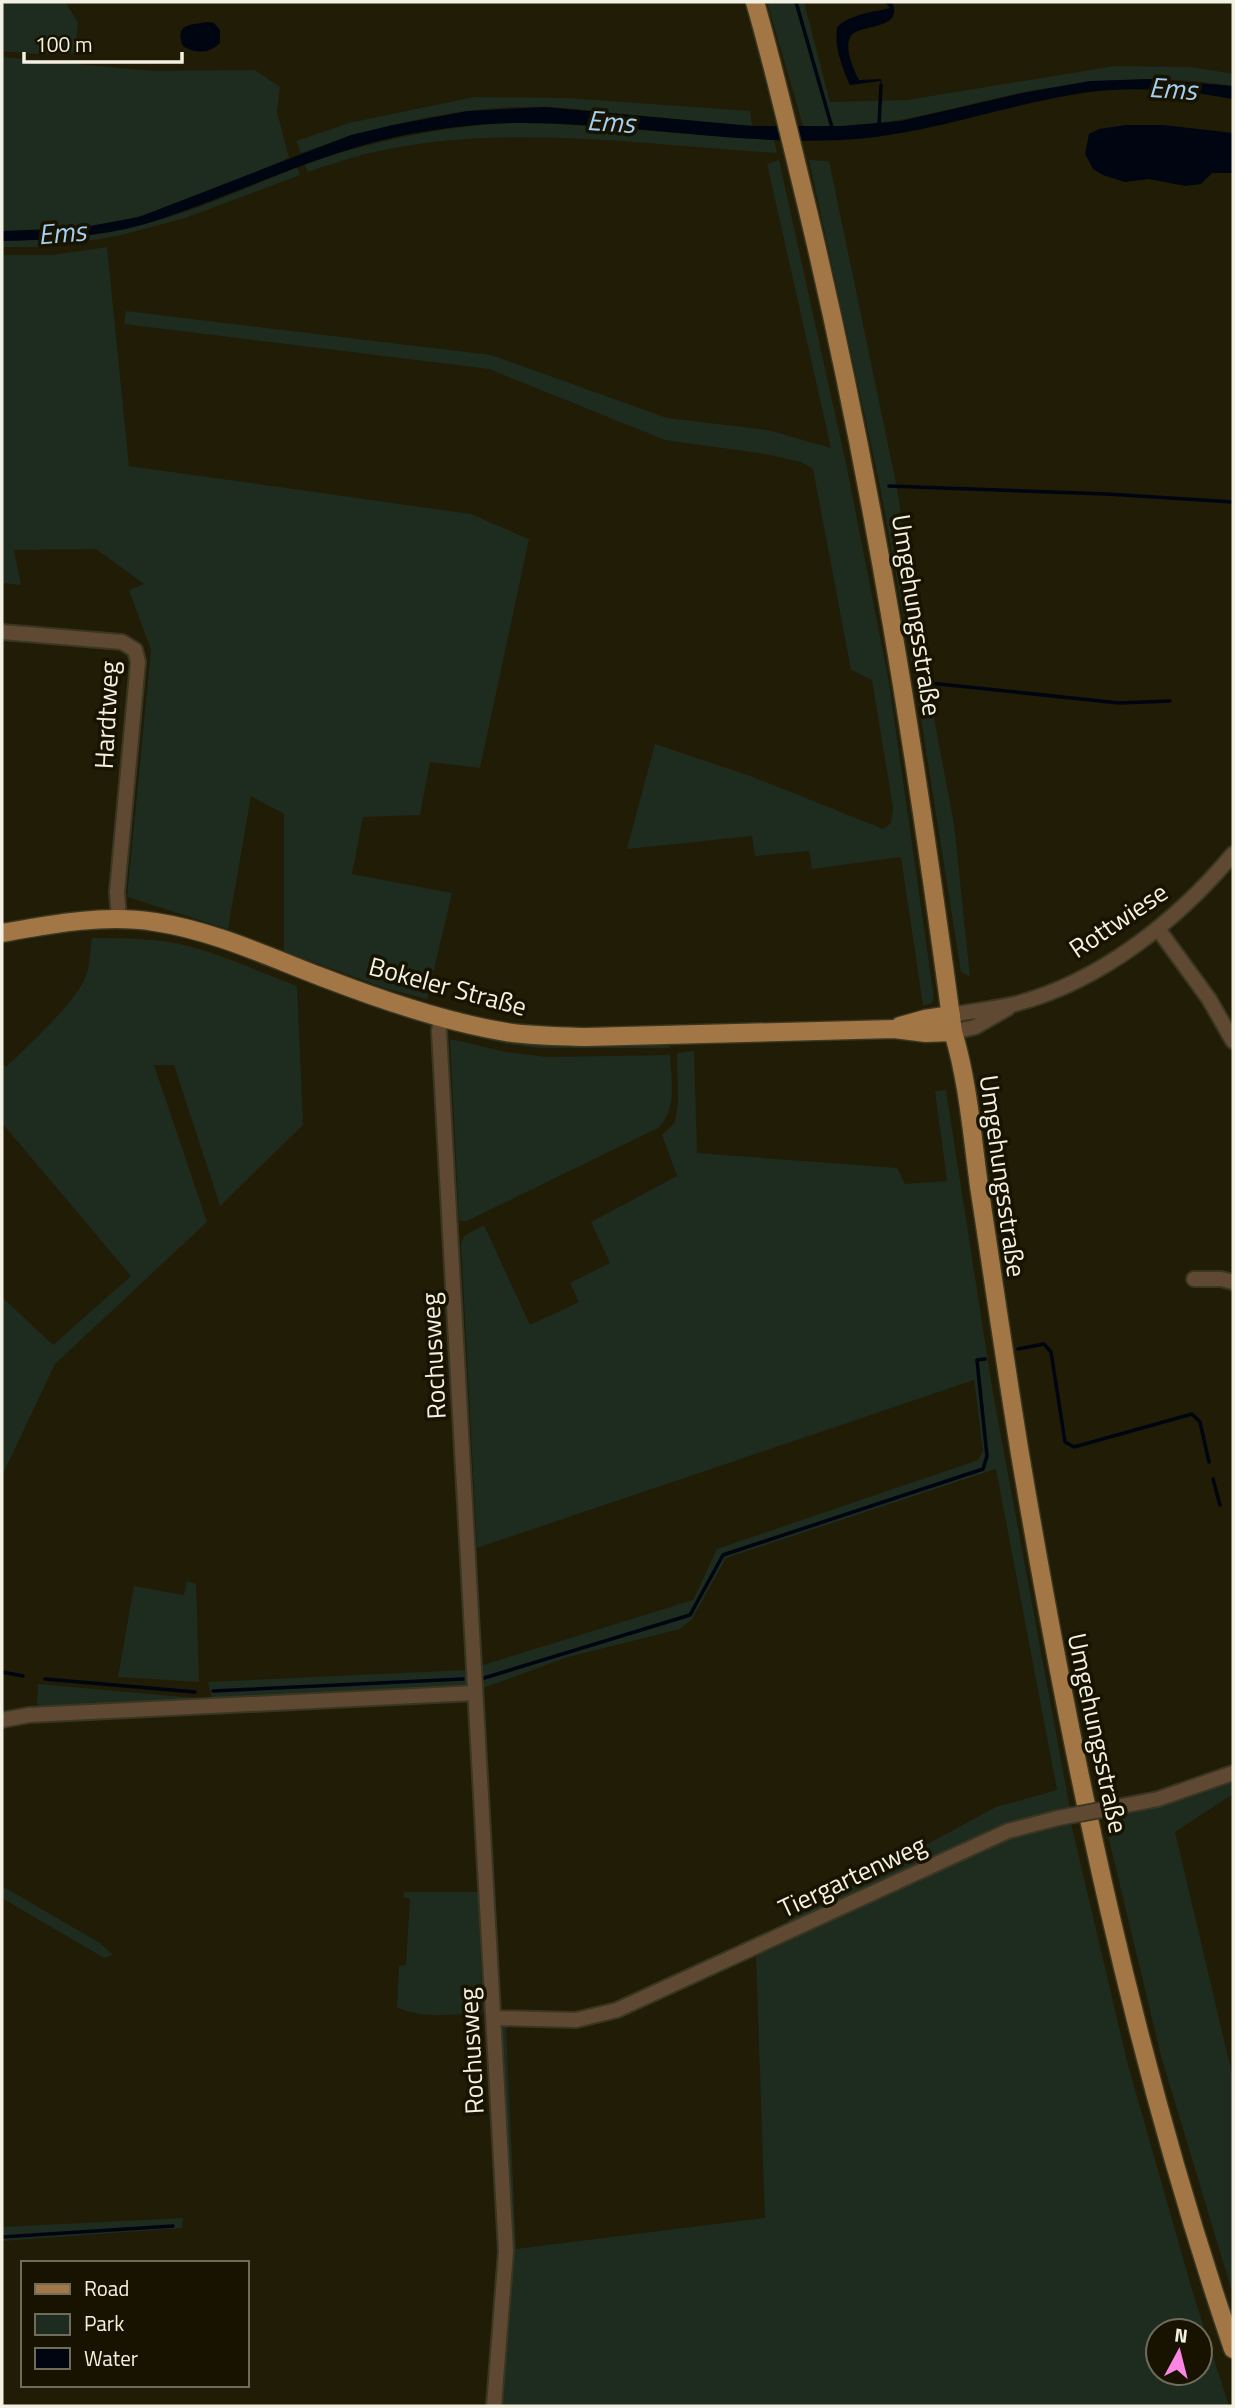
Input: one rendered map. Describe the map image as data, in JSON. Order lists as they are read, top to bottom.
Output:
{
  "streets": {
    "main road": ["Umgehungsstraße", "Bokeler Straße"],
    "street": [
      "Hardtweg",
      "Rottwiese",
      "Rochusweg",
      "Tiergartenweg"
    ]
  },
  "crossings": [
    ["Umgehungsstraße", "Rottwiese"],
    ["Umgehungsstraße", "Bokeler Straße"],
    ["Hardtweg", "Bokeler Straße"],
    ["Rottwiese", "Bokeler Straße"],
    ["Bokeler Straße", "Rochusweg"],
    ["Rochusweg", "Tiergartenweg"]
  ],
  "water": ["Ems"],
  "legend": ["Road", "Park", "Water"],
  "scale_bar": "100 m",
  "north": "top"
}
